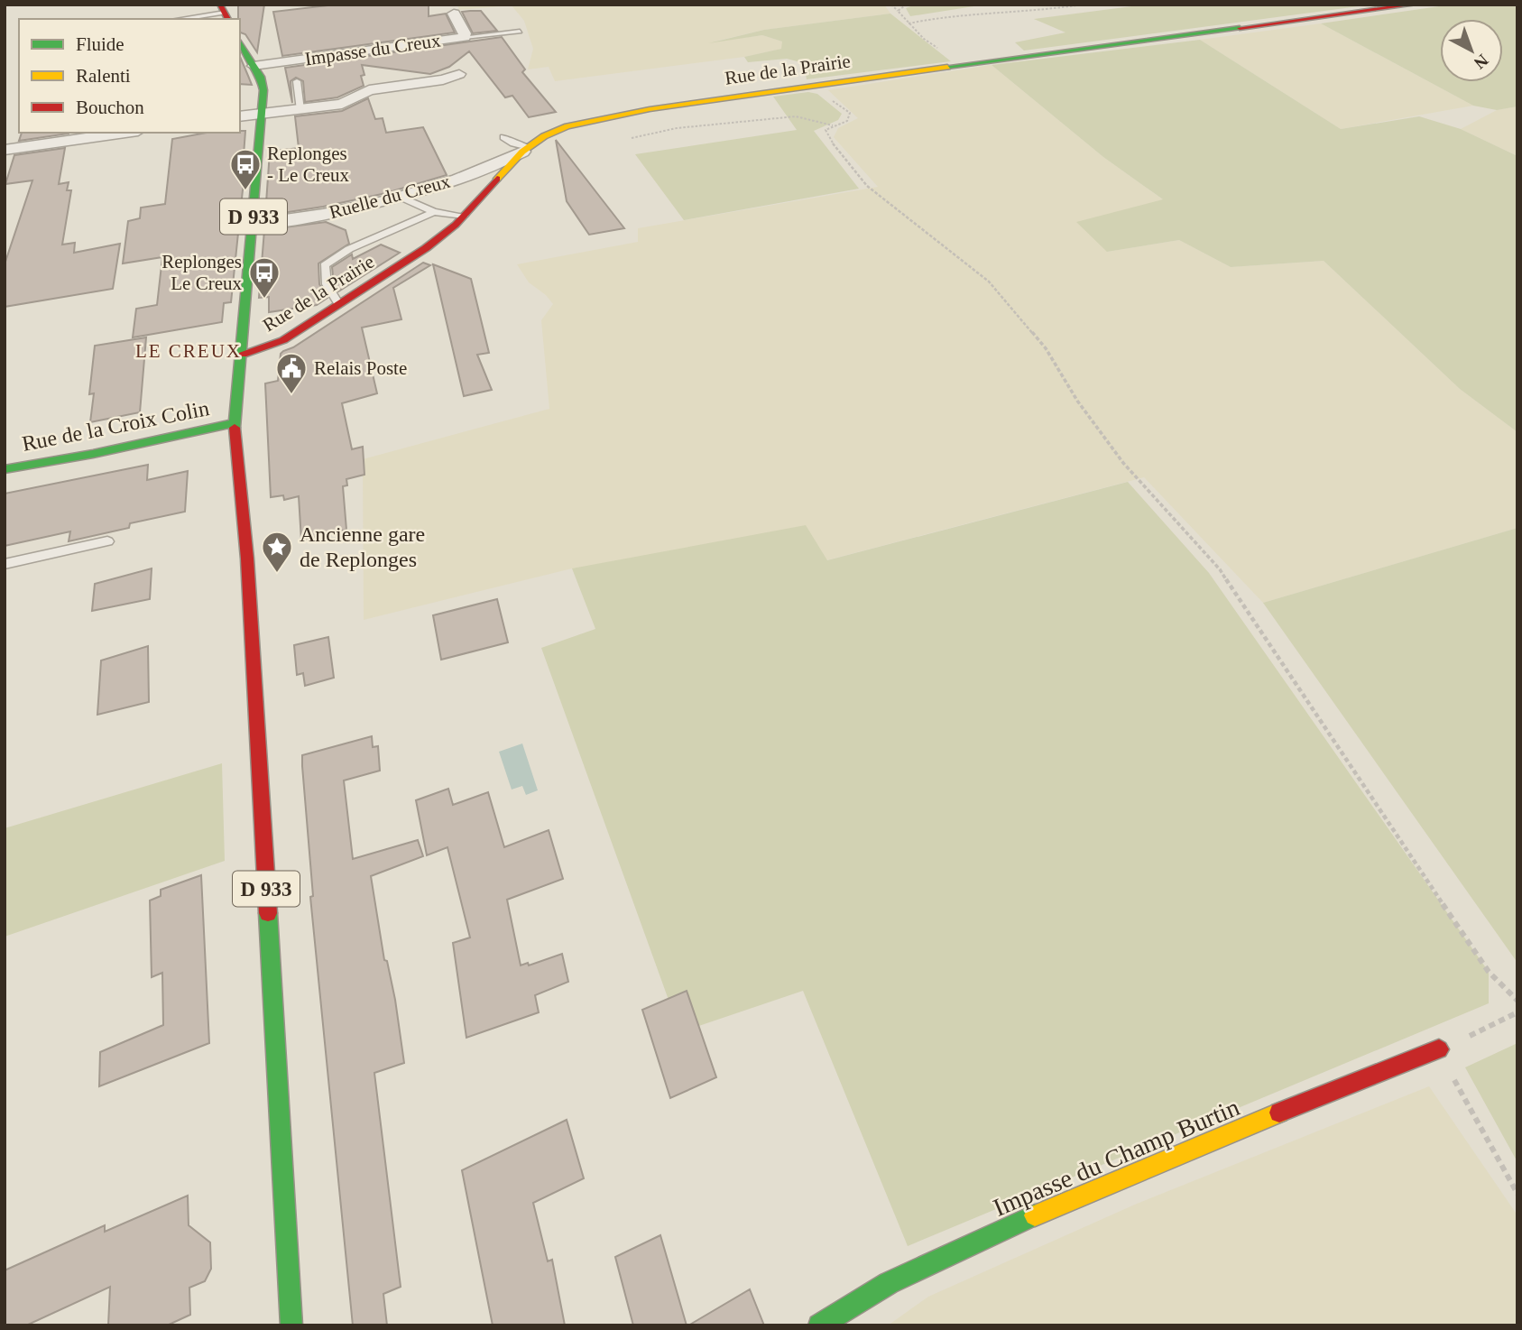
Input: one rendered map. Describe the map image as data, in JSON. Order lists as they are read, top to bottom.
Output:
{
  "streets": {
    "street": [
      "Impasse du Creux",
      "Rue de la Prairie",
      "Ruelle du Creux",
      "D 933",
      "Rue de la Croix Colin",
      "Impasse du Champ Burtin"
    ]
  },
  "crossings": [
    ["Impasse du Creux", "D 933"],
    ["Rue de la Prairie", "Ruelle du Creux"],
    ["Rue de la Prairie", "D 933"],
    ["Ruelle du Creux", "D 933"],
    ["D 933", "Rue de la Croix Colin"]
  ],
  "districts": ["LE CREUX"],
  "places": {
    "bus stop": ["Replonges - Le Creux", "Replonges Le Creux"],
    "public building": ["Relais Poste"],
    "place": ["Ancienne gare de Replonges"]
  },
  "legend": ["Fluide", "Ralenti", "Bouchon"],
  "north": "bottom right"
}
